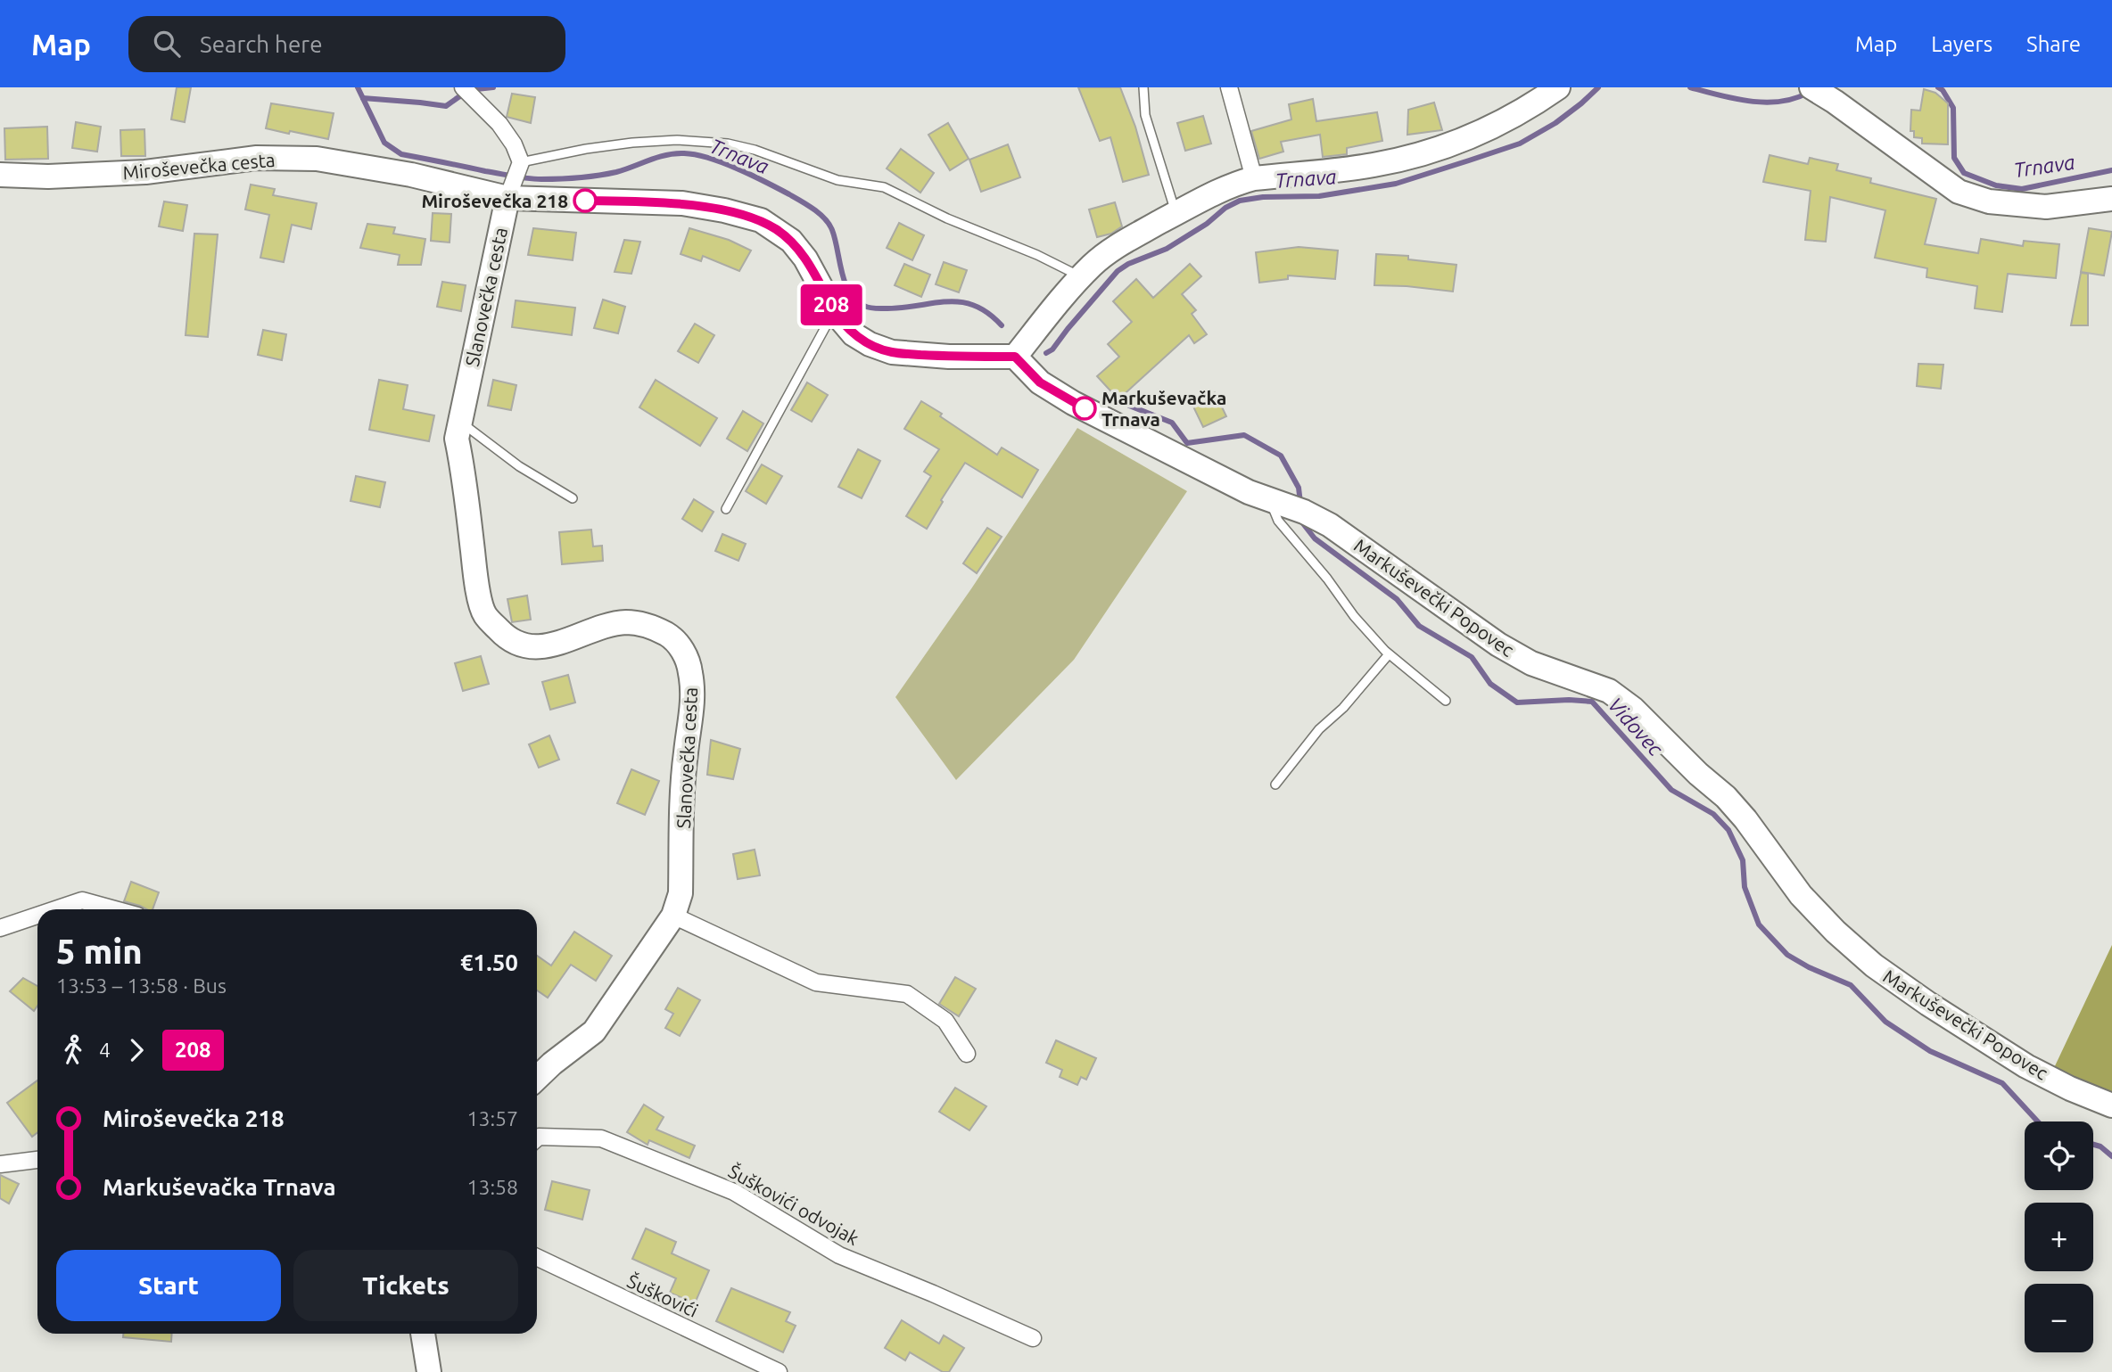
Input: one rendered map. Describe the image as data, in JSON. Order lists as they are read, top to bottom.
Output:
{
  "streets": {
    "street": [
      "Miroševečka cesta",
      "Slanovečka cesta",
      "Markuševečki Popovec",
      "Šuškovići odvojak",
      "Šuškovići"
    ]
  },
  "crossings": [
    ["Miroševečka cesta", "Slanovečka cesta"],
    ["Miroševečka cesta", "Markuševečki Popovec"]
  ],
  "water": ["Trnava", "Vidovec"],
  "places": ["Miroševečka 218", "Markuševačka Trnava"],
  "lines": ["bus line 208"],
  "page": {
    "header": "Map",
    "search": "Search here",
    "nav": ["Map", "Layers", "Share"],
    "on_map": "208",
    "heading": ["5 min", "13:53 – 13:58 · Bus", "€1.50"],
    "legs": ["4", "208"],
    "list": [
      {
        "name": "Miroševečka 218",
        "value": "13:57"
      },
      {
        "name": "Markuševačka Trnava",
        "value": "13:58"
      }
    ],
    "map_buttons": ["+", "−"],
    "buttons": ["Start", "Tickets"]
  }
}
